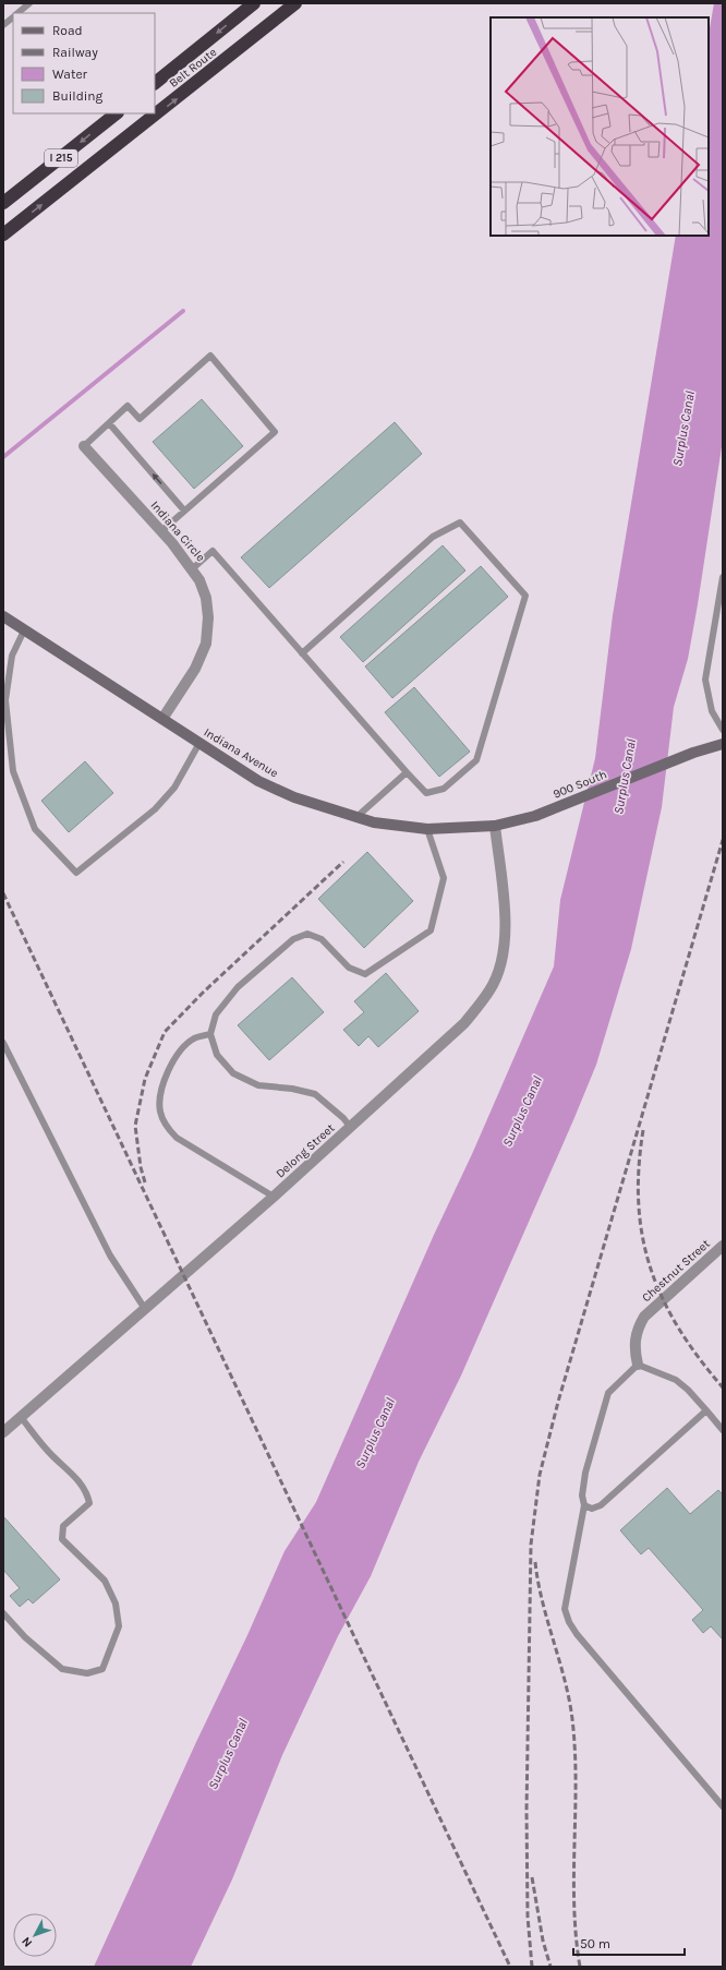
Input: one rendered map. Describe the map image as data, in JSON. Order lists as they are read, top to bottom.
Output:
{
  "streets": {
    "highway": ["Belt Route", "I 215"],
    "street": [
      "Indiana Circle",
      "Indiana Avenue",
      "900 South",
      "Delong Street",
      "Chestnut Street"
    ]
  },
  "crossings": [
    ["Indiana Circle", "Indiana Avenue"],
    ["Indiana Avenue", "900 South"],
    ["Indiana Avenue", "Delong Street"],
    ["900 South", "Delong Street"]
  ],
  "water": ["Surplus Canal"],
  "legend": [
    "Road",
    "Railway",
    "Water",
    "Building"
  ],
  "scale_bar": "50 m",
  "north": "bottom left"
}
